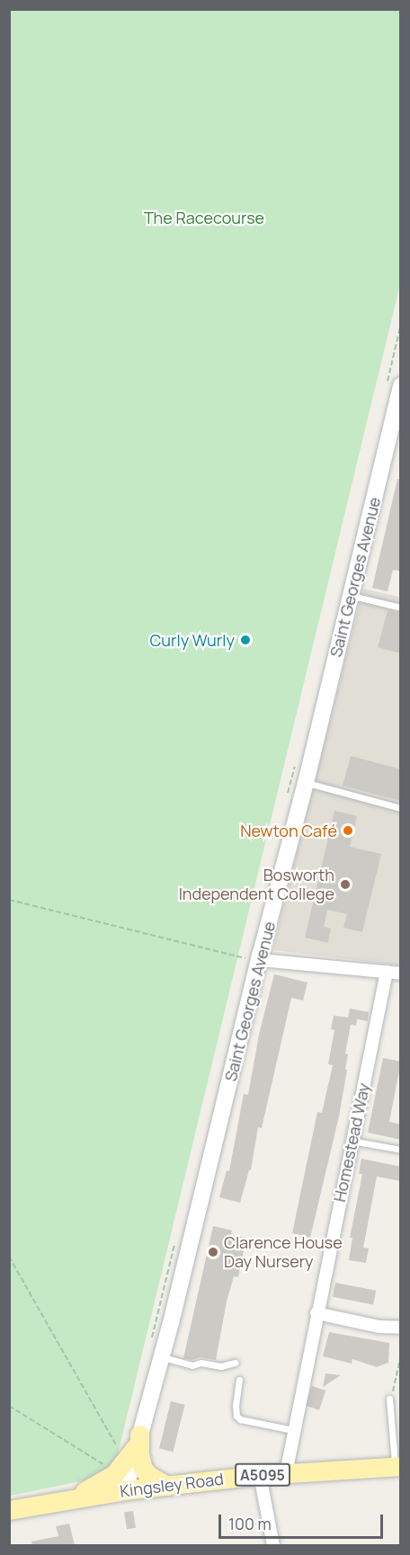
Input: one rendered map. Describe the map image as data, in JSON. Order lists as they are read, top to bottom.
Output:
{
  "streets": {
    "main road": ["A5095", "Kingsley Road"],
    "street": ["Saint Georges Avenue", "Homestead Way"]
  },
  "crossings": [
    ["Saint Georges Avenue", "Kingsley Road"],
    ["Homestead Way", "Kingsley Road"]
  ],
  "parks": ["The Racecourse"],
  "places": [
    "Curly Wurly",
    "Newton Café",
    "Bosworth Independent College",
    "Clarence House Day Nursery"
  ],
  "scale_bar": "100 m"
}
